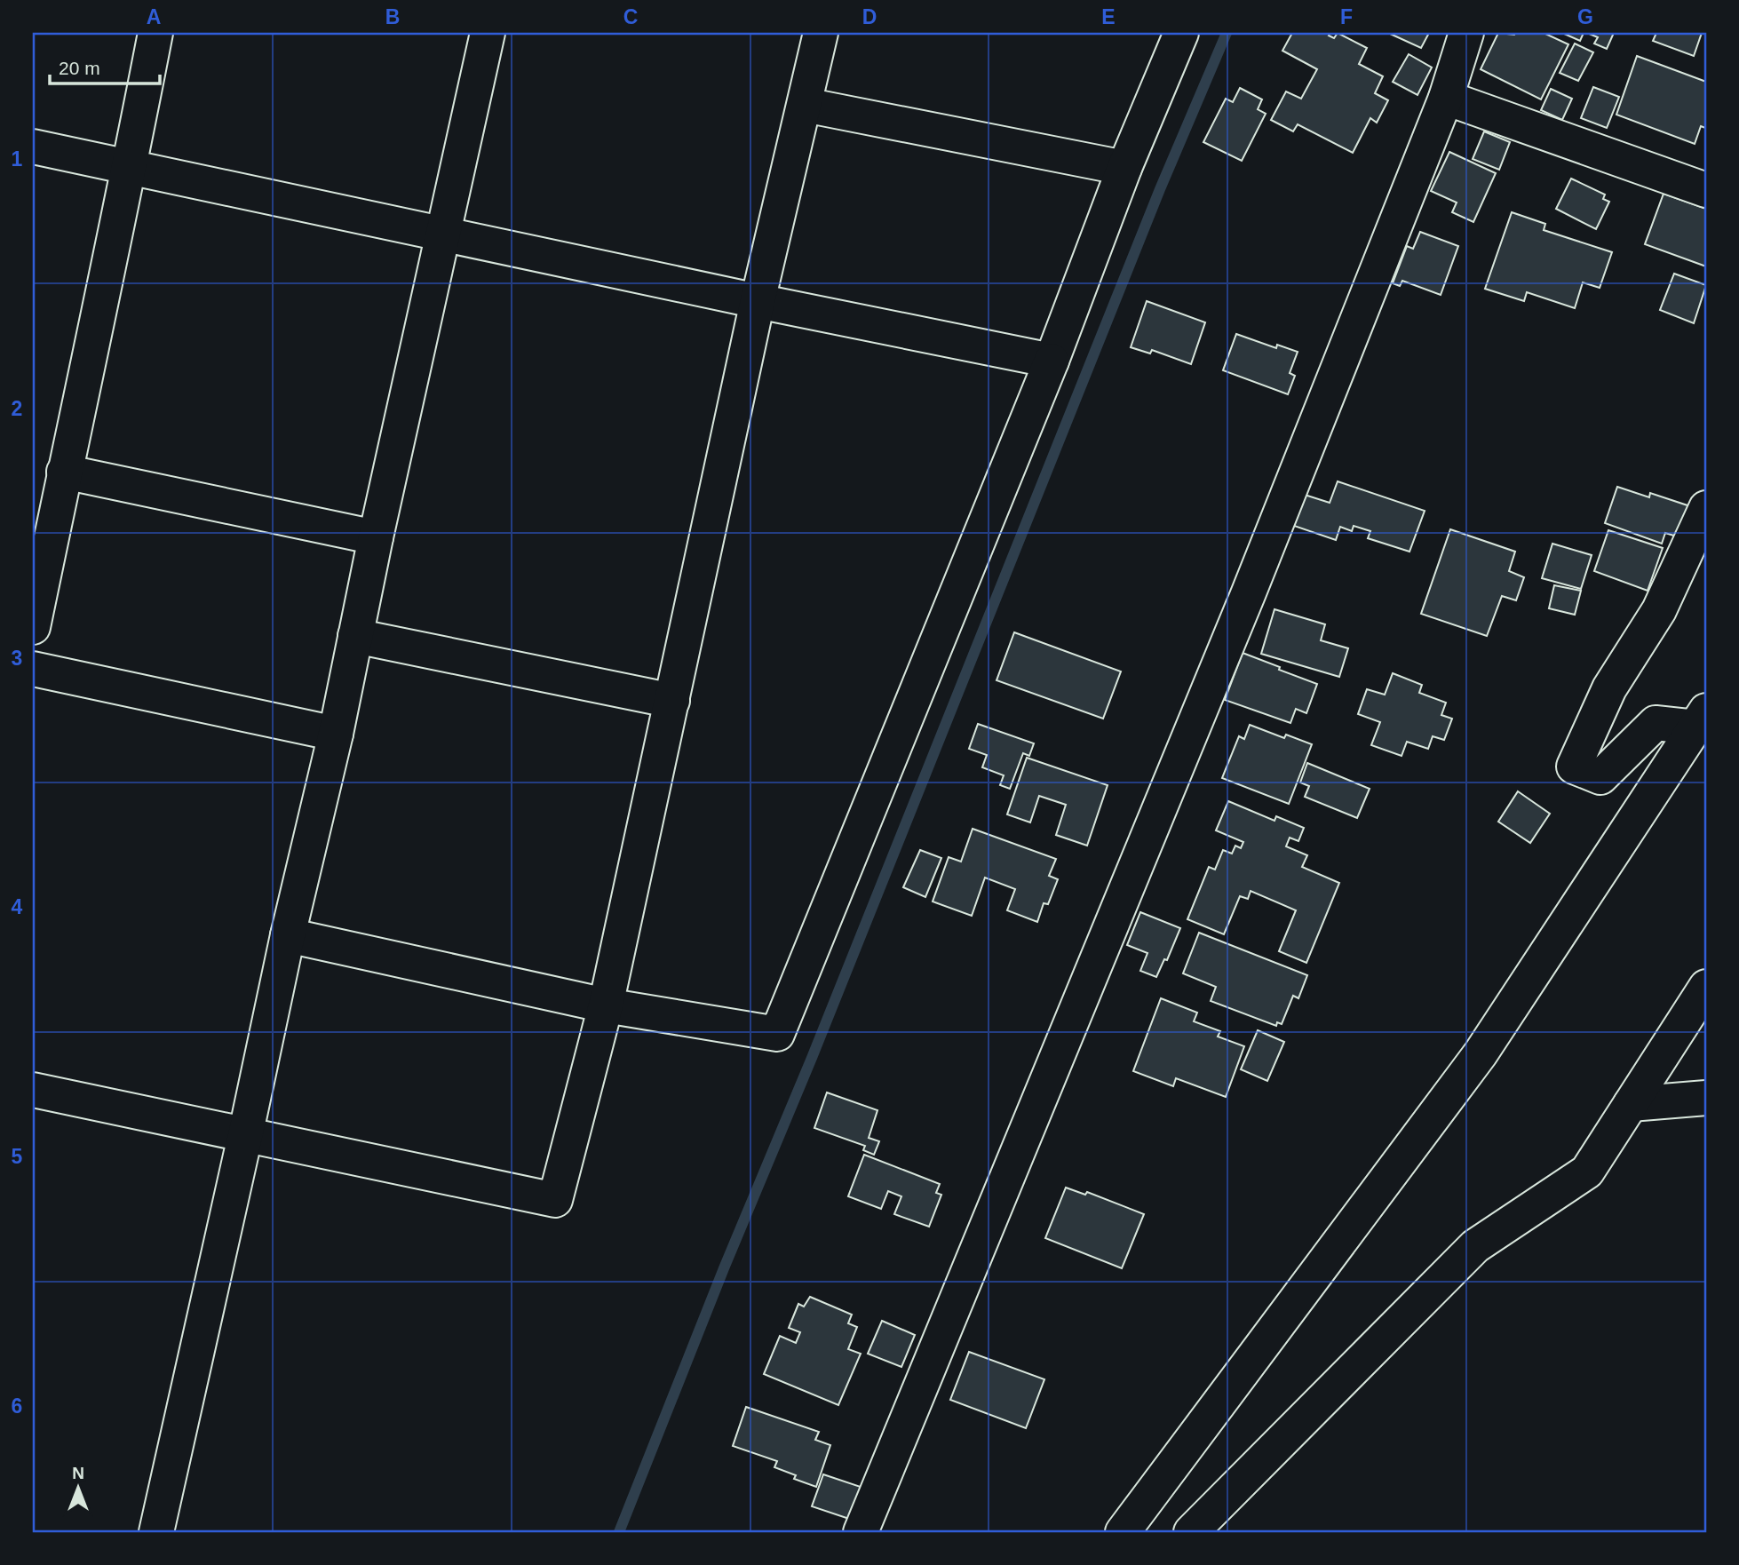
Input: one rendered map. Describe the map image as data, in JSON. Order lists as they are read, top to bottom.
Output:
{
  "scale_bar": "20 m",
  "north": "top",
  "grid": {
    "columns": [
      "A",
      "B",
      "C",
      "D",
      "E",
      "F",
      "G"
    ],
    "rows": [
      "1",
      "2",
      "3",
      "4",
      "5",
      "6"
    ]
  }
}
